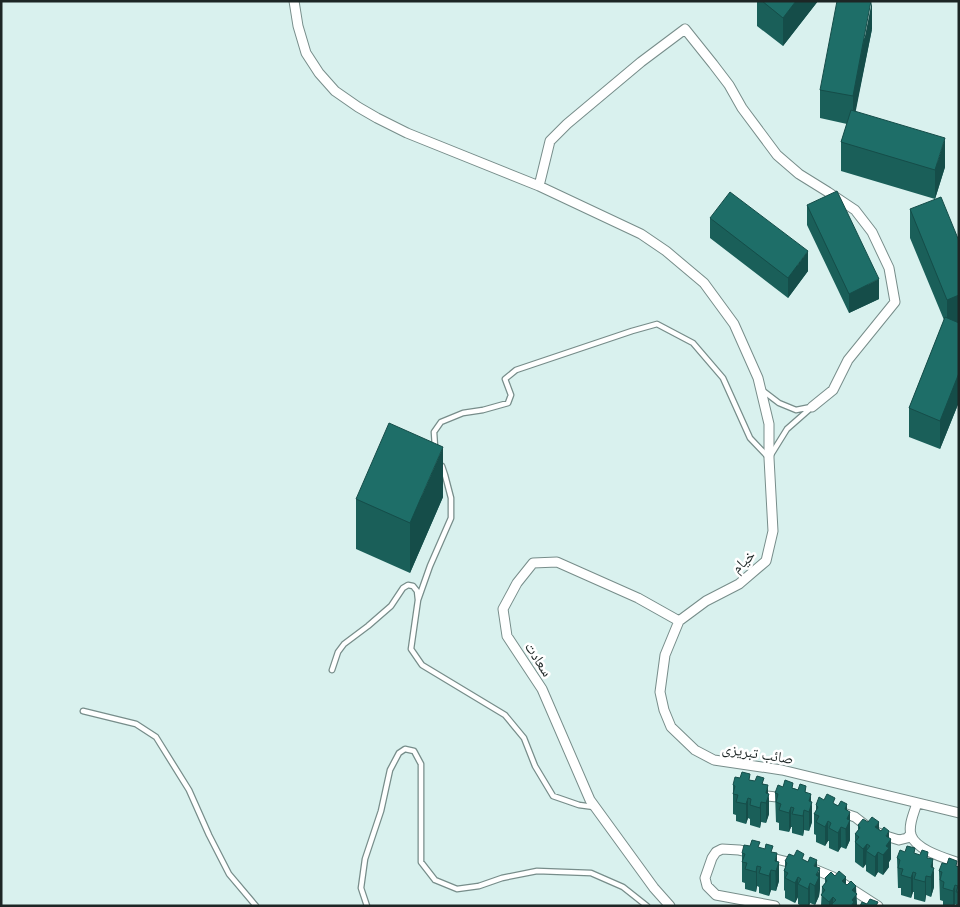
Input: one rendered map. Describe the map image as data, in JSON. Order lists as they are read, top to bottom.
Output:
{
  "streets": {
    "street": ["خیام", "سعادت", "صائب تبریزی"]
  },
  "crossings": [
    ["خیام", "سعادت"],
    ["خیام", "صائب تبریزی"],
    ["سعادت", "صائب تبریزی"]
  ]
}
